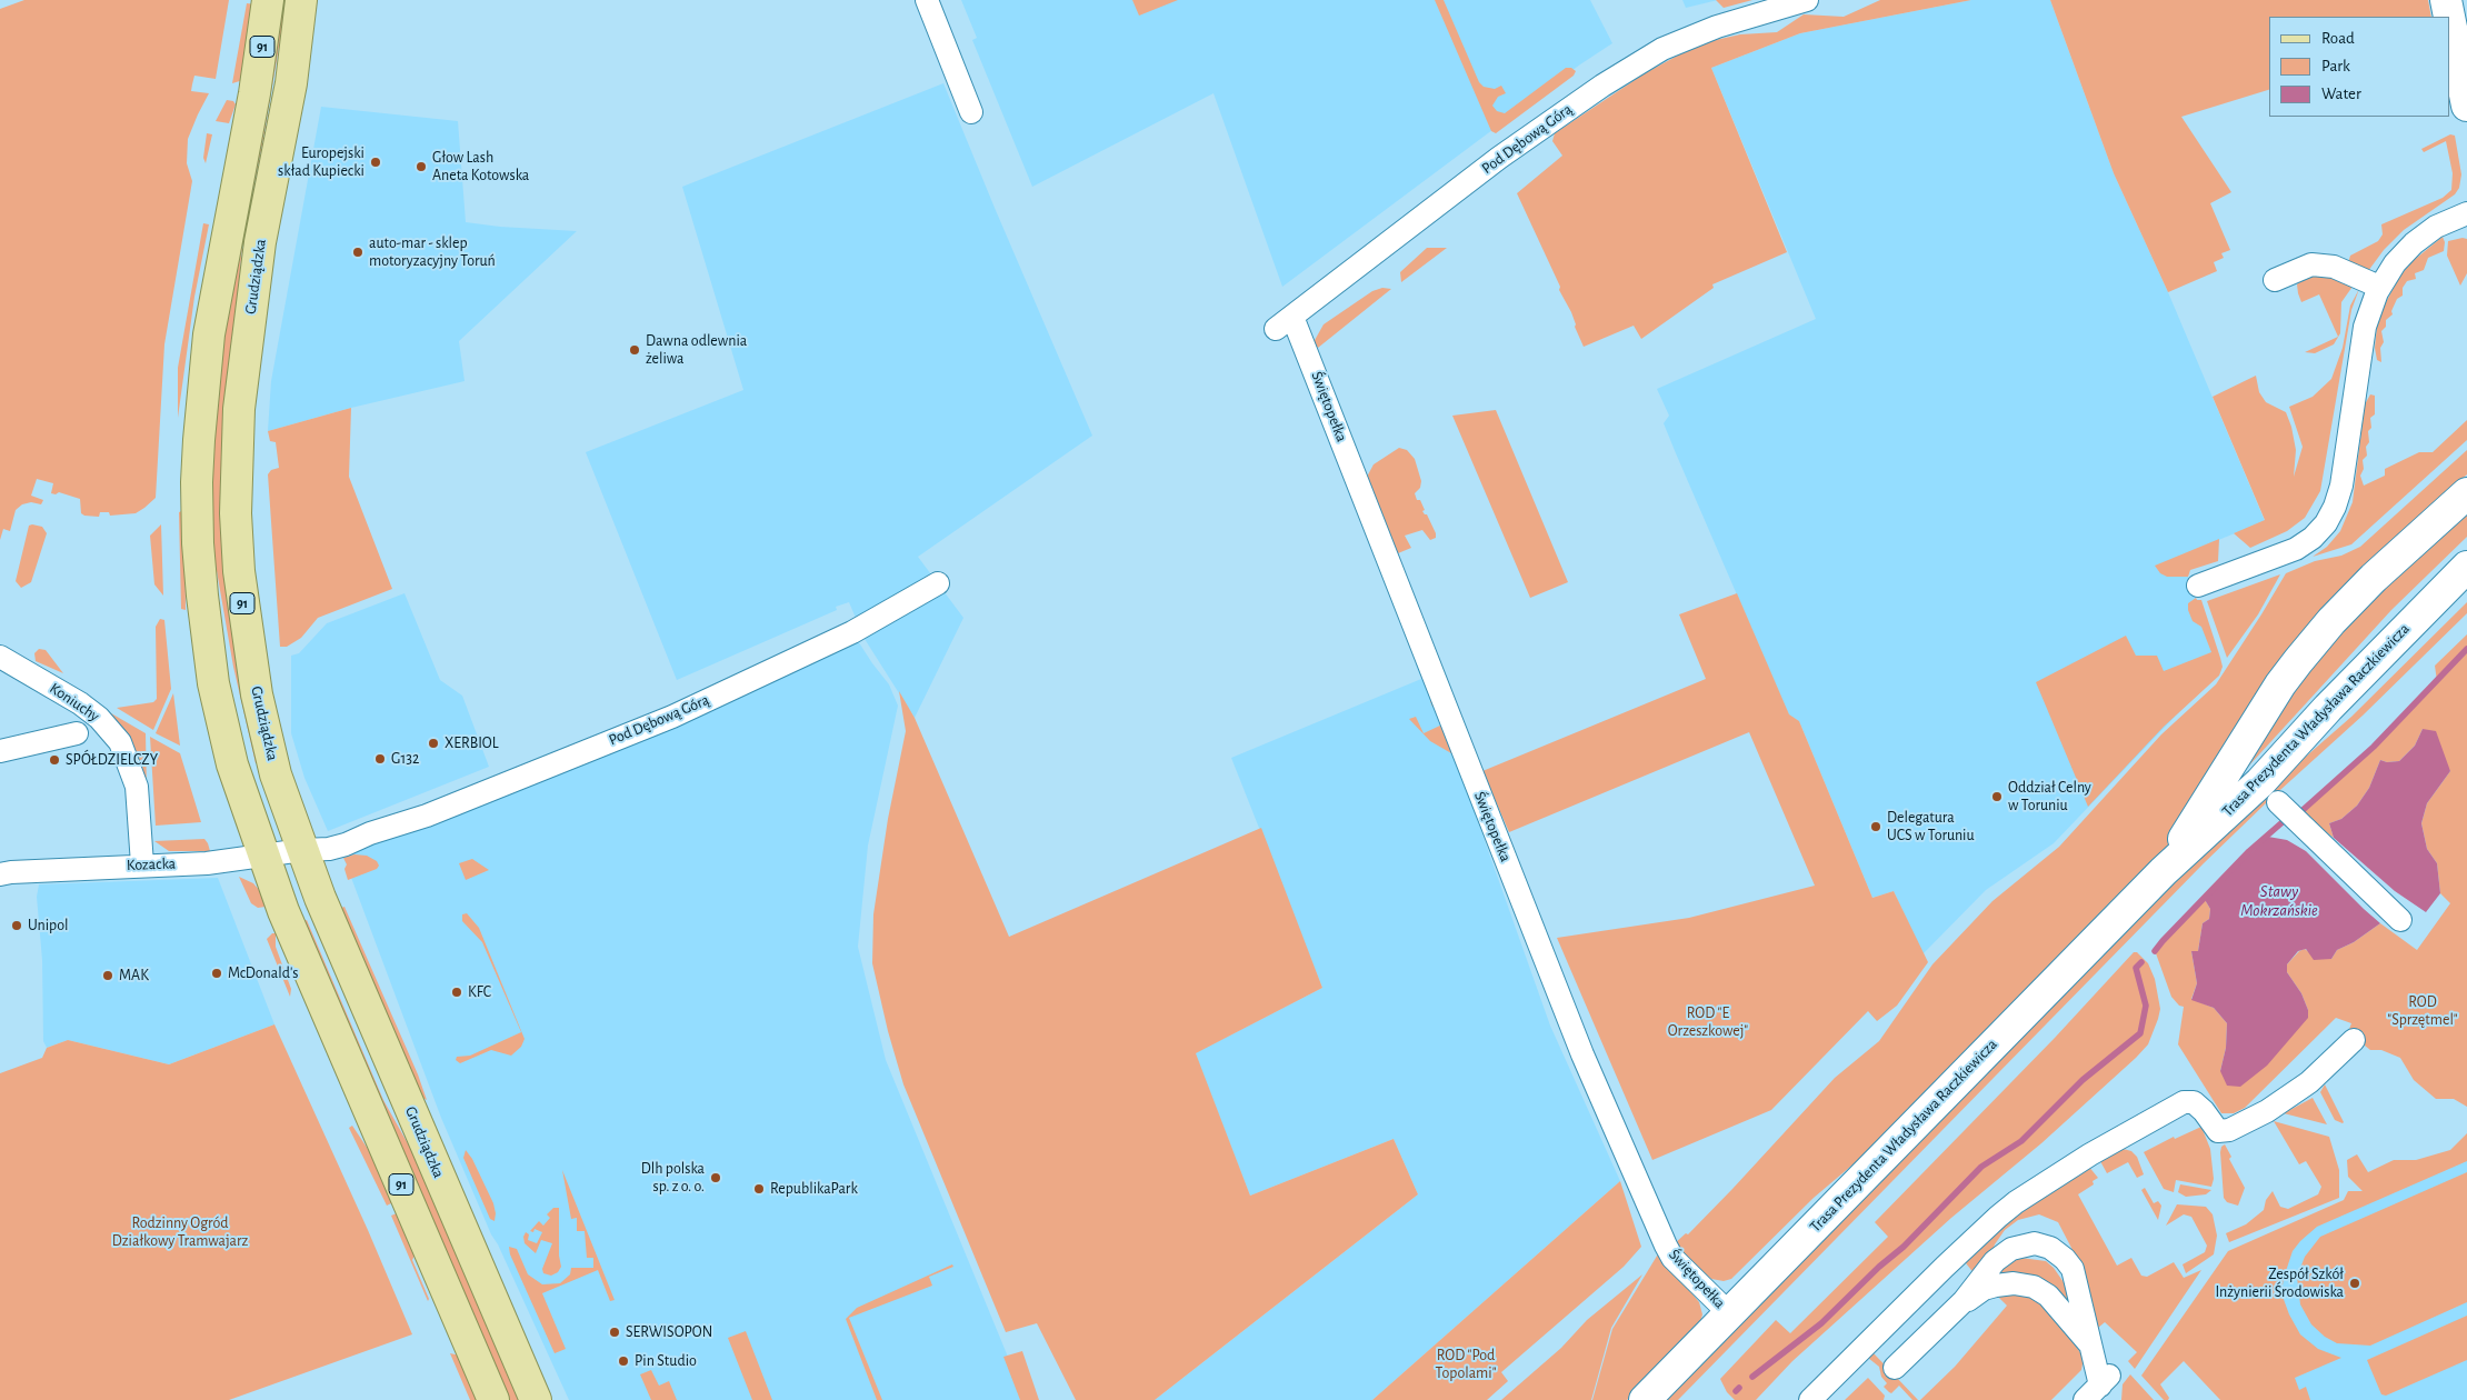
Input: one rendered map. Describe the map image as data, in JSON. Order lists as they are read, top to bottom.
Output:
{
  "streets": {
    "main road": ["91", "Grudziądzka", "Trasa Prezydenta Władysława Raczkiewicza"],
    "street": [
      "Pod Dębową Górą",
      "Świętopełka",
      "Koniuchy",
      "Kozacka"
    ]
  },
  "crossings": [
    ["91", "Kozacka"],
    ["Pod Dębową Górą", "Grudziądzka"],
    ["Pod Dębową Górą", "Świętopełka"],
    ["Pod Dębową Górą", "Kozacka"],
    ["Grudziądzka", "Kozacka"],
    ["Świętopełka", "Trasa Prezydenta Władysława Raczkiewicza"],
    ["Koniuchy", "Kozacka"]
  ],
  "water": ["Stawy Mokrzańskie"],
  "parks": [
    "ROD \"Sprzętmel\"",
    "ROD \"E Orzeszkowej\"",
    "Rodzinny Ogród Działkowy Tramwajarz",
    "ROD \"Pod Topolami\""
  ],
  "places": [
    "Europejski skład Kupiecki",
    "Głow Lash Aneta Kotowska",
    "auto-mar - sklep motoryzacyjny Toruń",
    "Dawna odlewnia żeliwa",
    "XERBIOL",
    "G132",
    "SPÓŁDZIELCZY",
    "Oddział Celny w Toruniu",
    "Delegatura UCS w Toruniu",
    "Unipol",
    "McDonald's",
    "MAK",
    "KFC",
    "Dlh polska sp. z o. o.",
    "RepublikaPark",
    "Zespół Szkół Inżynierii Środowiska",
    "SERWISOPON",
    "Pin Studio"
  ],
  "legend": ["Road", "Park", "Water"]
}
